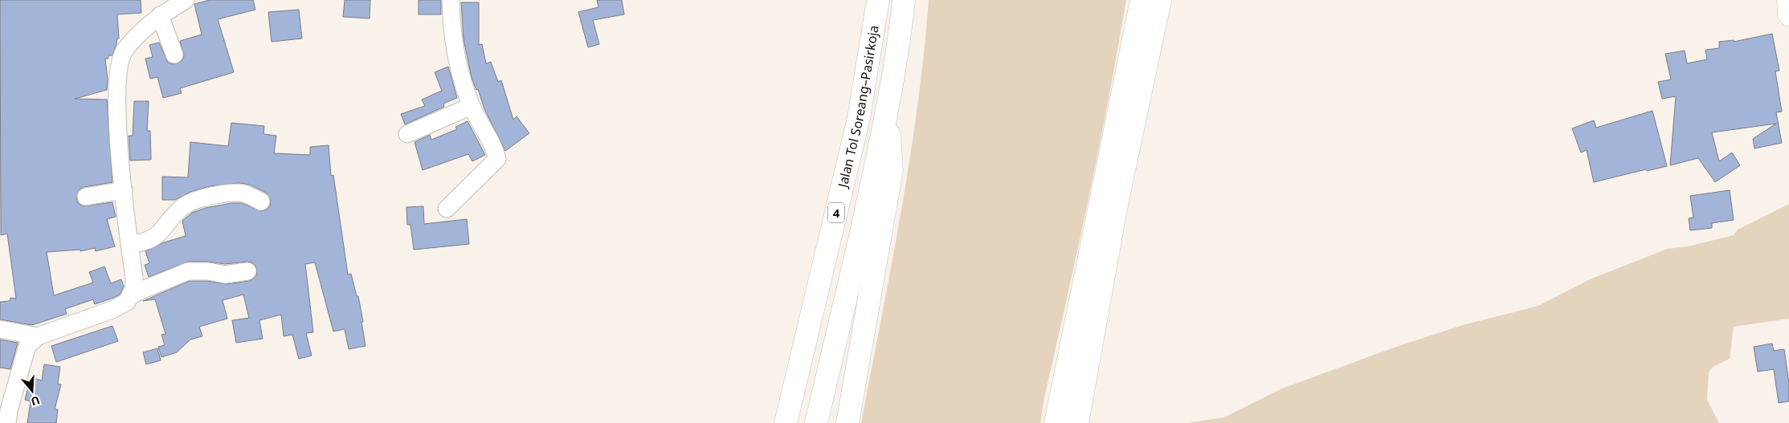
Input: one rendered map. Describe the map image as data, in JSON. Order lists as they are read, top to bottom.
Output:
{
  "streets": {
    "highway": ["Jalan Tol Soreang–Pasirkoja", "4"]
  },
  "north": "bottom"
}
